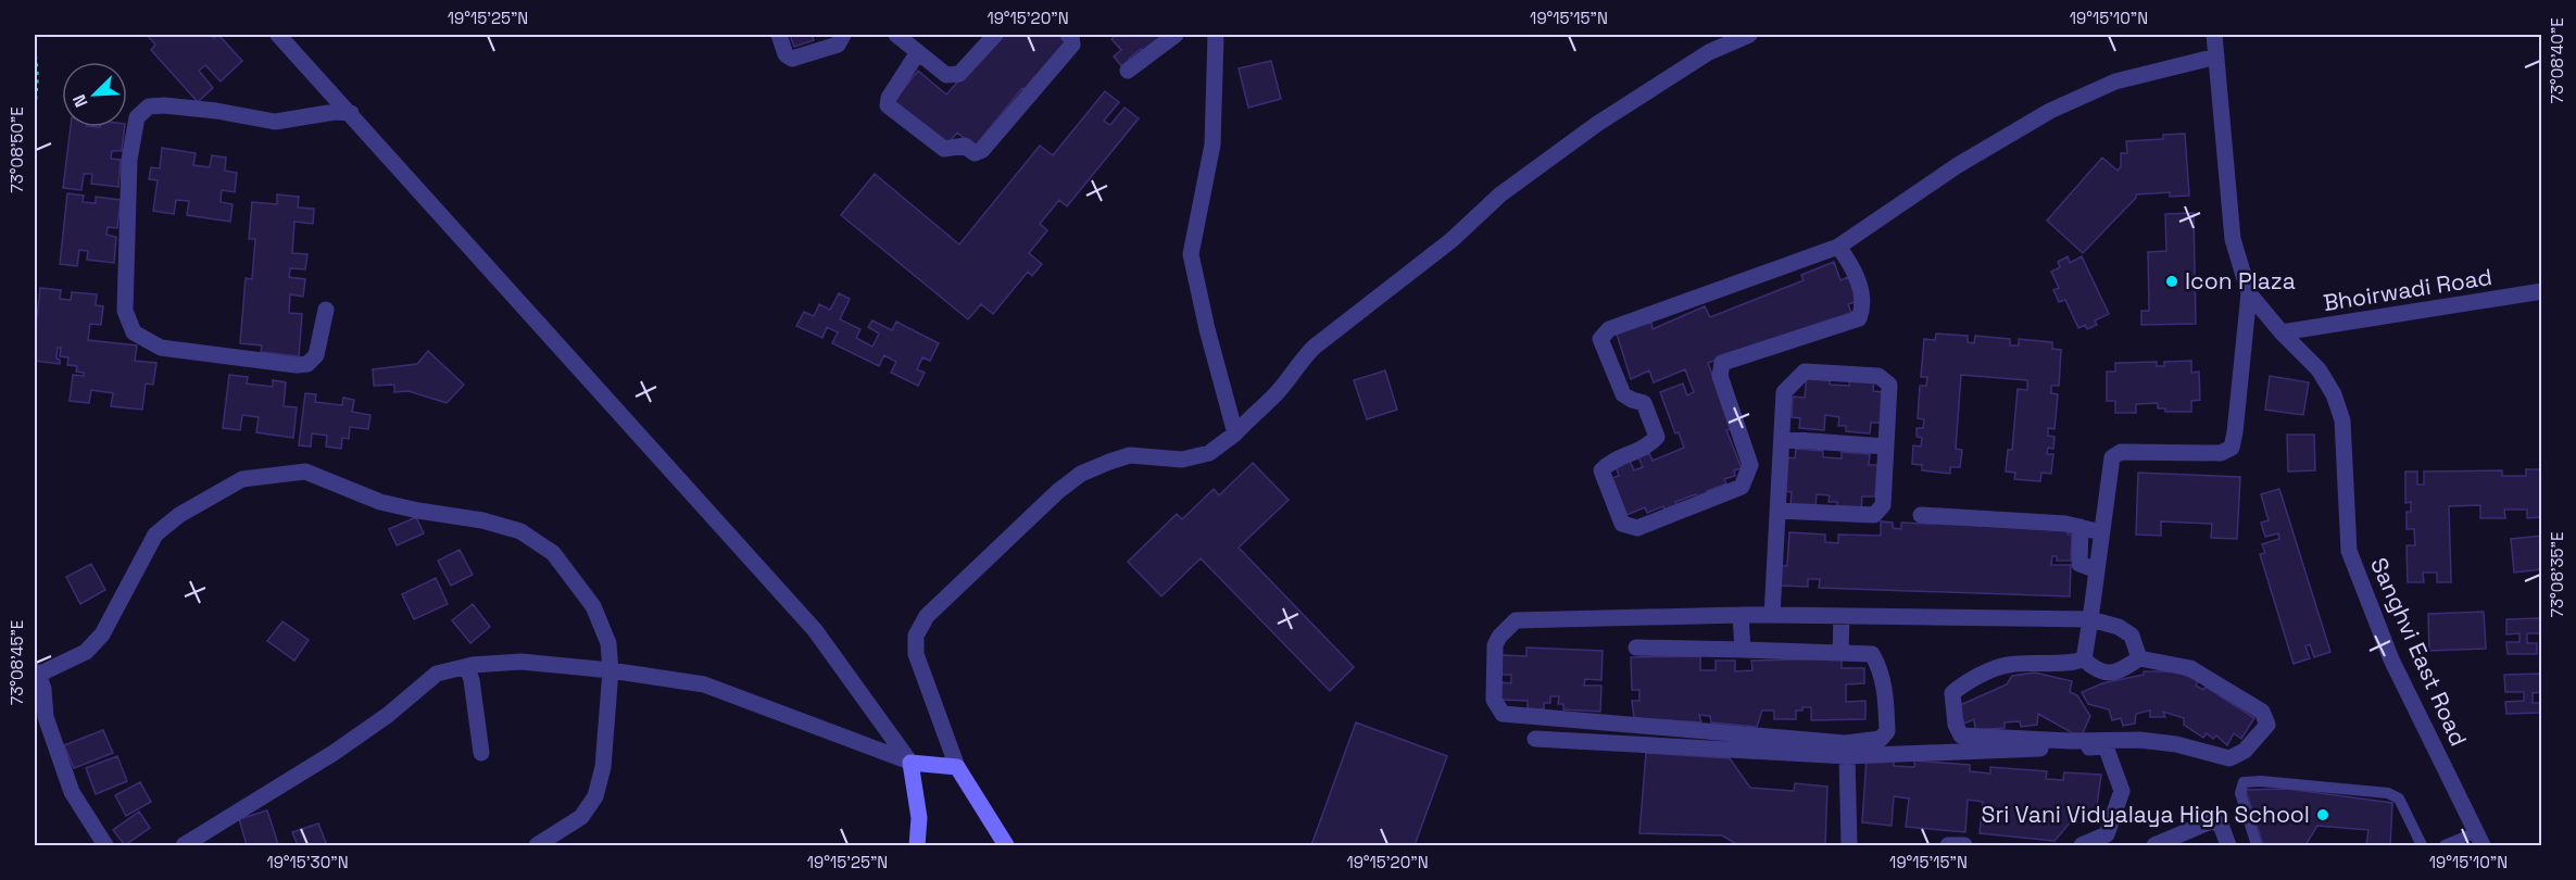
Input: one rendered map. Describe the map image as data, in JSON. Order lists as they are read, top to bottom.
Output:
{
  "streets": {
    "street": ["Bhoirwadi Road", "Sanghvi East Road"]
  },
  "crossings": [
    ["Bhoirwadi Road", "Sanghvi East Road"]
  ],
  "places": ["Icon Plaza", "Sri Vani Vidyalaya High School"],
  "north": "bottom left",
  "coordinates": [
    "19°15'25\"N",
    "19°15'20\"N",
    "19°15'15\"N",
    "19°15'10\"N",
    "73°08'40\"E",
    "73°08'50\"E",
    "73°08'35\"E",
    "73°08'45\"E",
    "19°15'30\"N"
  ]
}
